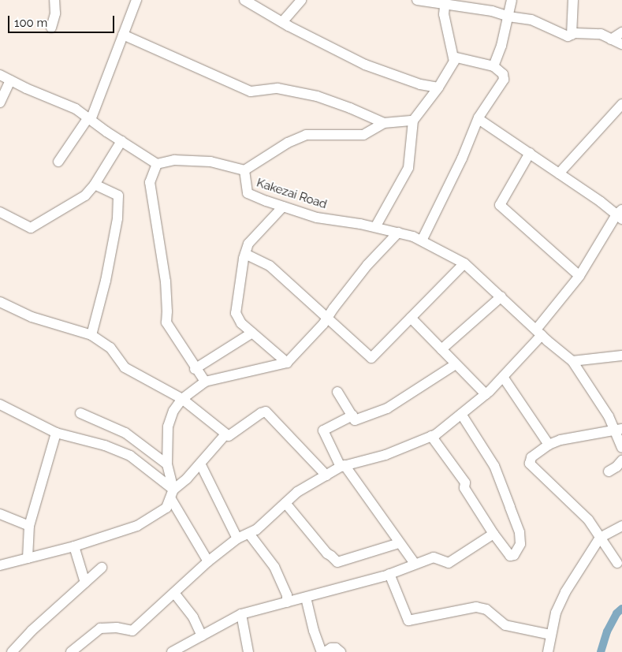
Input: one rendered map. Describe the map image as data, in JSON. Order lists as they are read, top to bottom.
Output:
{
  "streets": {
    "street": ["Kakezai Road"]
  },
  "scale_bar": "100 m"
}
